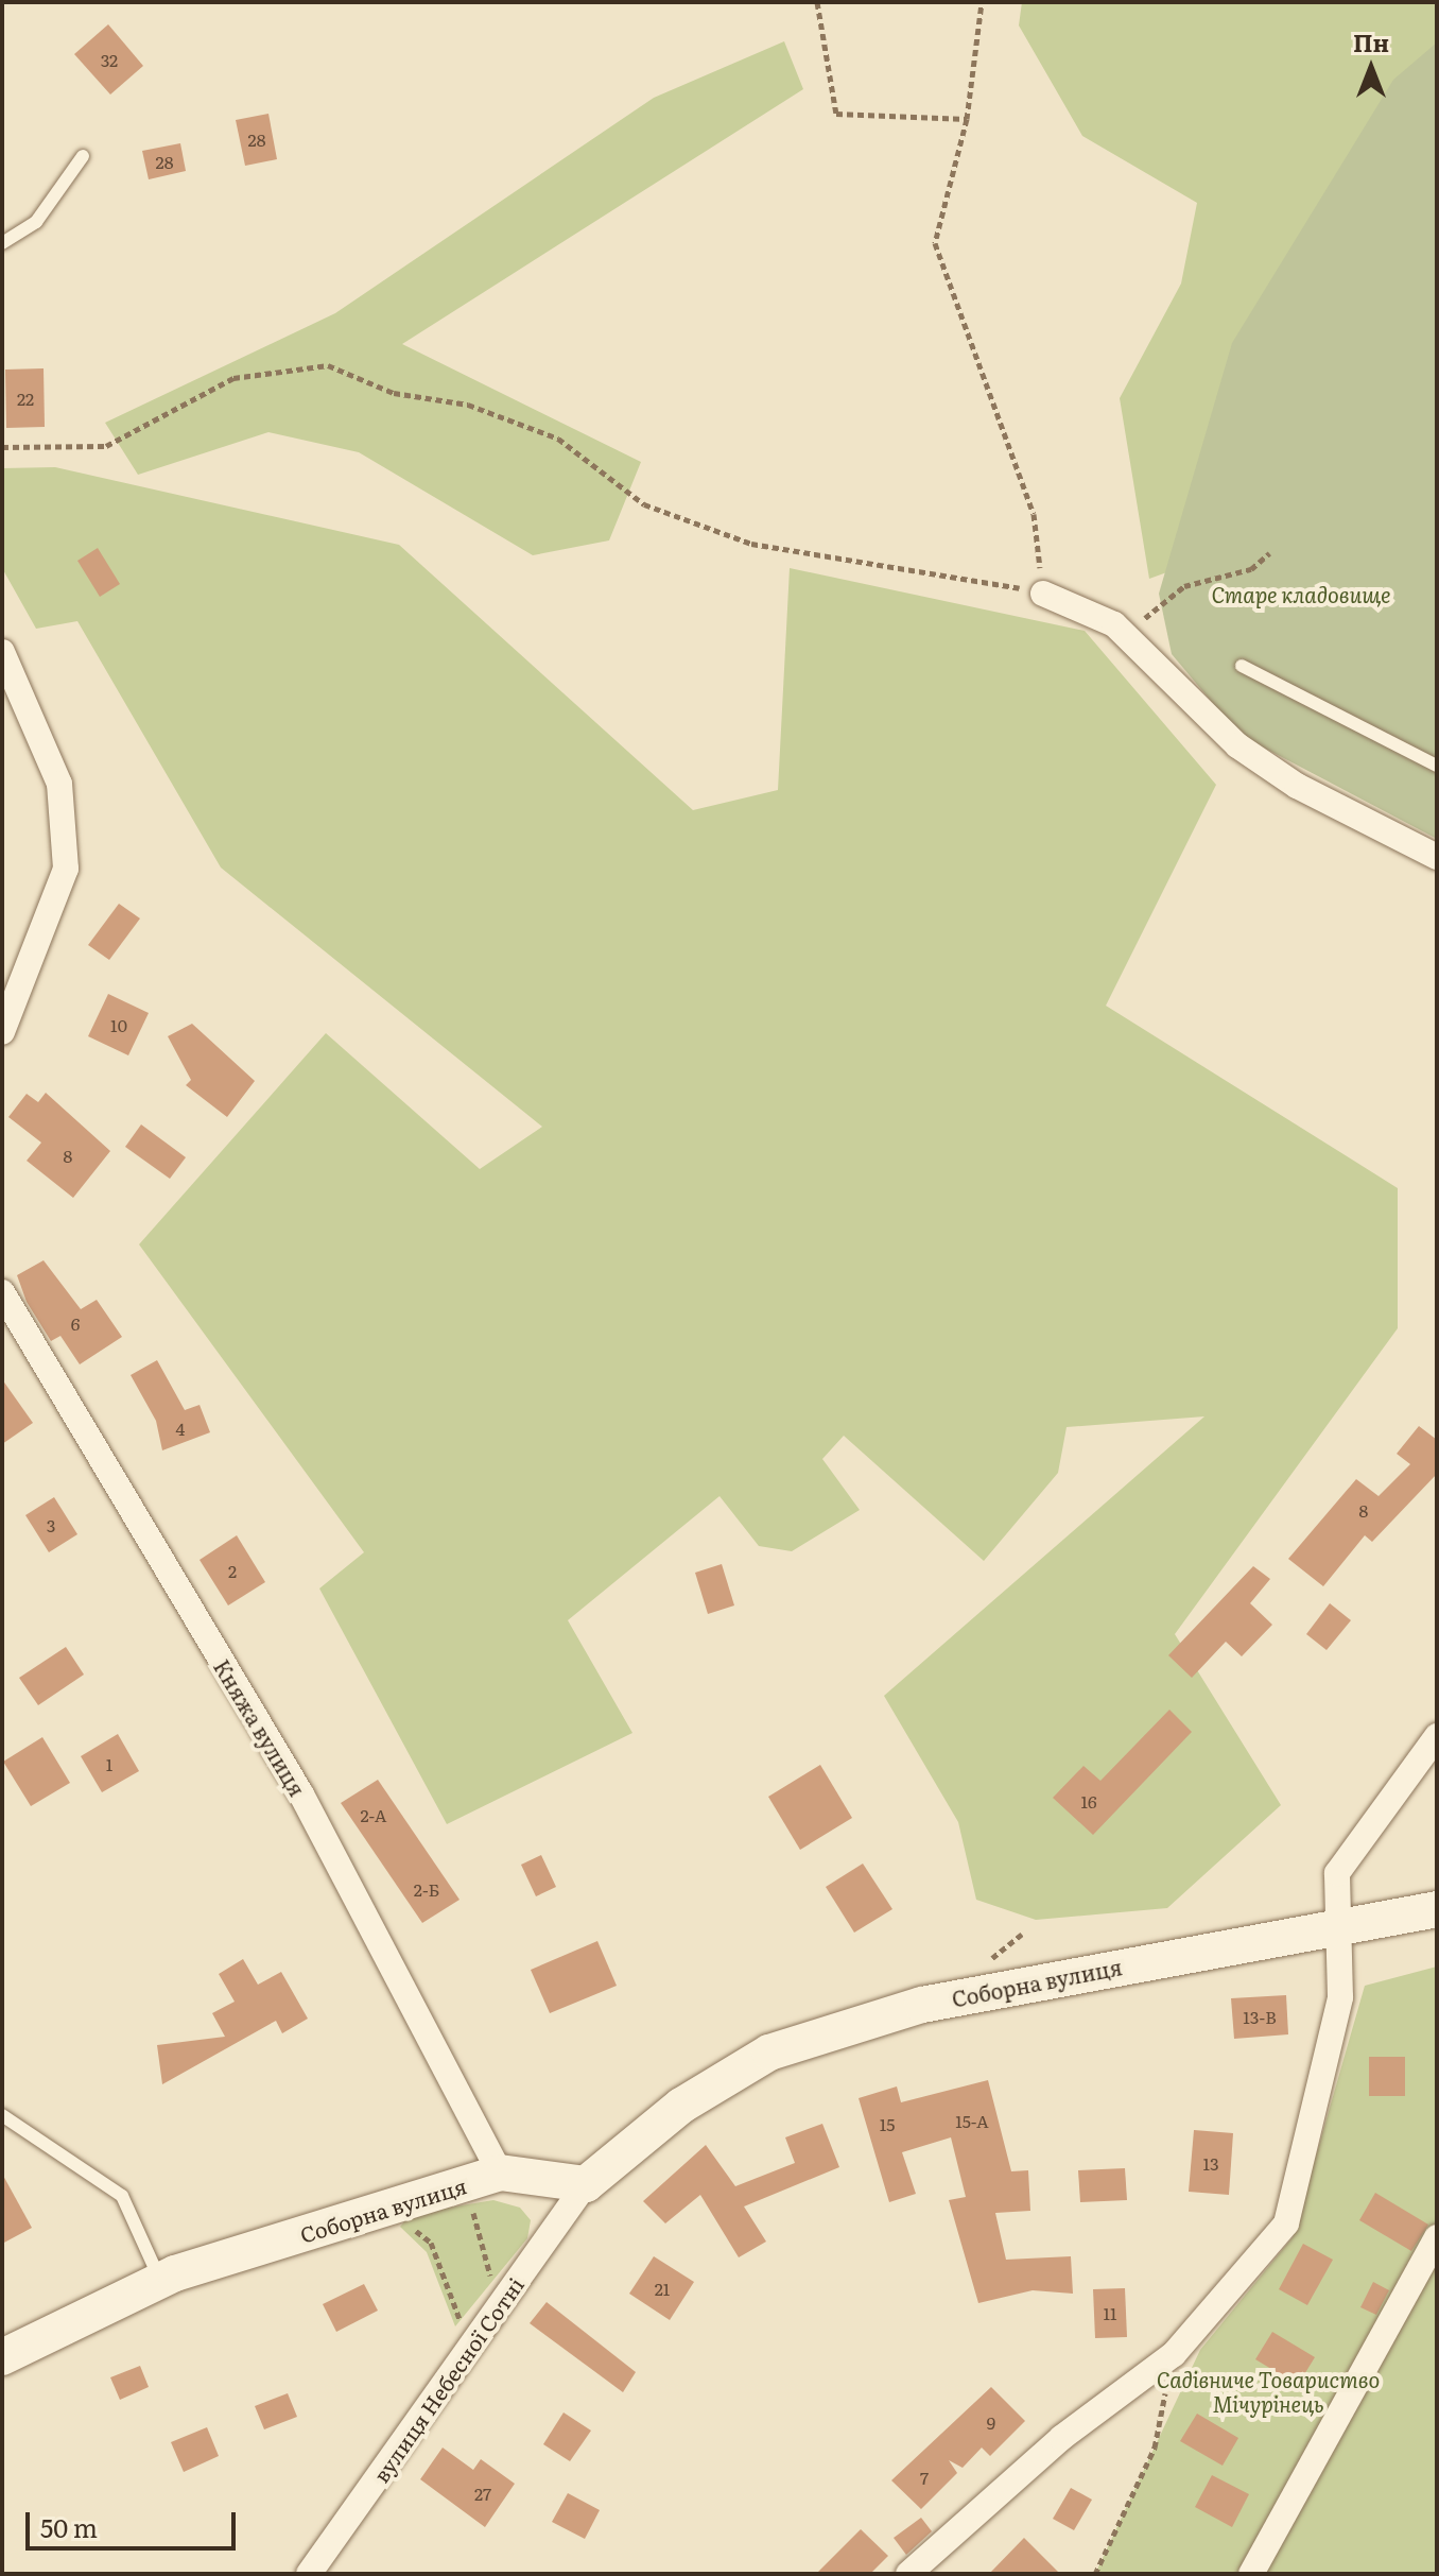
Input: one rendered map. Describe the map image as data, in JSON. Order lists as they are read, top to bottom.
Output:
{
  "streets": {
    "main road": ["Соборна вулиця"],
    "street": ["Княжа вулиця", "вулиця Небесної Сотні"]
  },
  "crossings": [
    ["Княжа вулиця", "Соборна вулиця"],
    ["Соборна вулиця", "вулиця Небесної Сотні"]
  ],
  "parks": ["Старе кладовище", "Садівниче Товариство Мічурінець"],
  "house_numbers": [
    "32",
    "28",
    "28",
    "22",
    "10",
    "8",
    "6",
    "4",
    "8",
    "3",
    "2",
    "1",
    "16",
    "2-А",
    "2-Б",
    "13-В",
    "15-А",
    "15",
    "13",
    "21",
    "11",
    "9",
    "7",
    "27"
  ],
  "scale_bar": "50 m",
  "north": "top"
}
